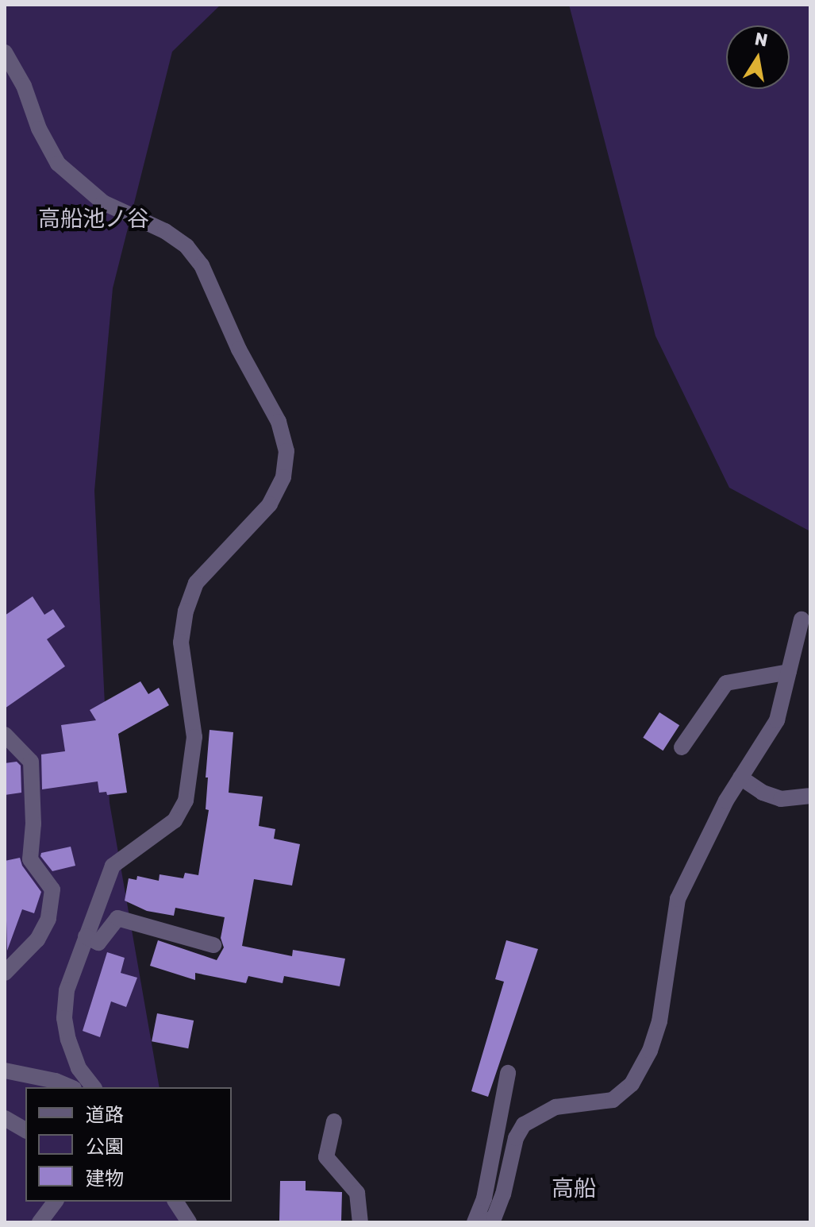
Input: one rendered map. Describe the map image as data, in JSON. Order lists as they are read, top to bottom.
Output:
{
  "districts": ["高船池ノ谷", "高船"],
  "legend": ["道路", "公園", "建物"],
  "north": "top"
}
